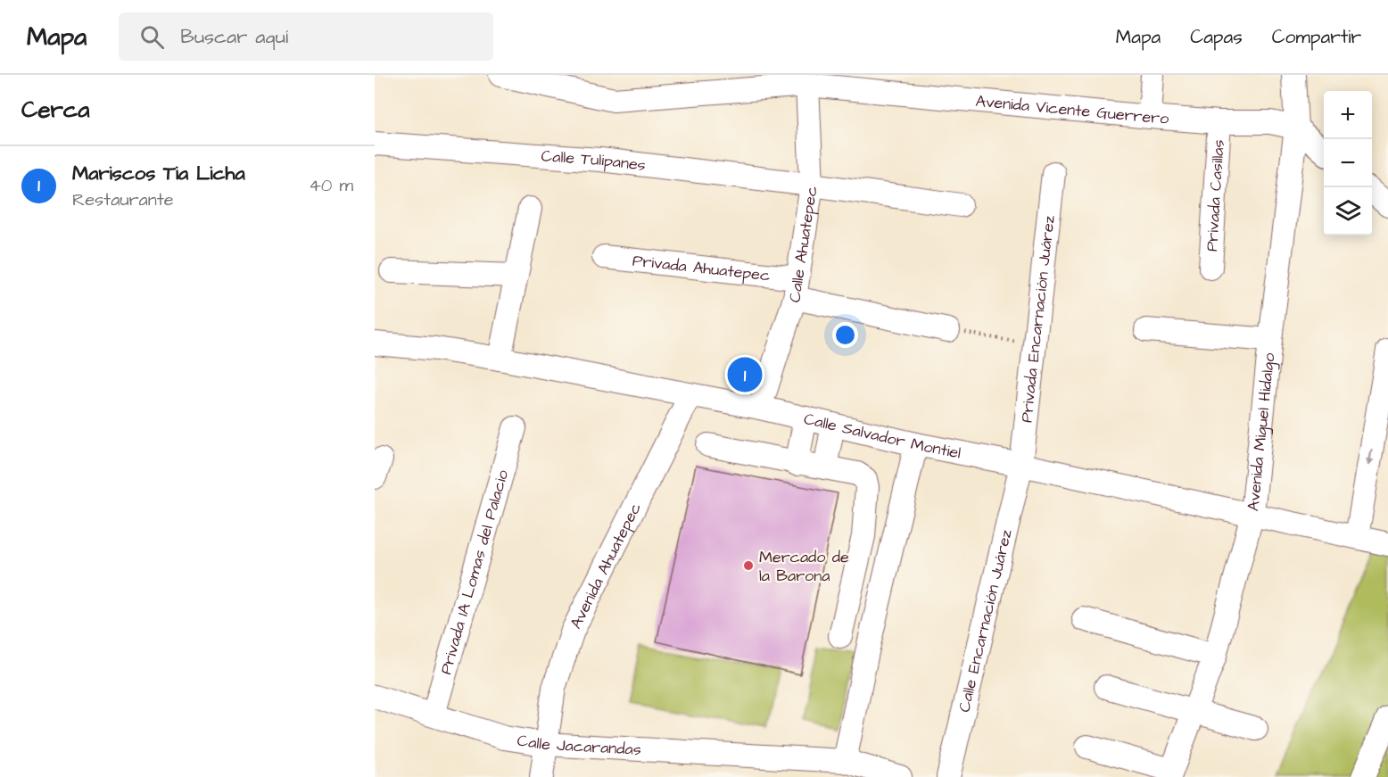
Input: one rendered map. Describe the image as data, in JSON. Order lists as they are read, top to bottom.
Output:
{
  "streets": {
    "street": [
      "Avenida Vicente Guerrero",
      "Calle Tulipanes",
      "Privada Casillas",
      "Calle Ahuatepec",
      "Privada Ahuatepec",
      "Privada Encarnación Juárez",
      "Avenida Miguel Hidalgo",
      "Calle Salvador Montiel",
      "Avenida Ahuatepec",
      "Privada 1A Lomas del Palacio",
      "Calle Encarnación Juárez",
      "Calle Jacarandas"
    ]
  },
  "crossings": [
    ["Avenida Vicente Guerrero", "Privada Casillas"],
    ["Avenida Vicente Guerrero", "Calle Ahuatepec"],
    ["Avenida Vicente Guerrero", "Avenida Miguel Hidalgo"],
    ["Calle Tulipanes", "Calle Ahuatepec"],
    ["Calle Ahuatepec", "Privada Ahuatepec"],
    ["Calle Ahuatepec", "Calle Salvador Montiel"],
    ["Privada Encarnación Juárez", "Calle Salvador Montiel"],
    ["Privada Encarnación Juárez", "Calle Encarnación Juárez"],
    ["Avenida Miguel Hidalgo", "Calle Salvador Montiel"],
    ["Calle Salvador Montiel", "Avenida Ahuatepec"],
    ["Calle Salvador Montiel", "Calle Encarnación Juárez"],
    ["Avenida Ahuatepec", "Calle Jacarandas"],
    ["Privada 1A Lomas del Palacio", "Calle Jacarandas"]
  ],
  "places": ["Mercado de la Barona"],
  "page": {
    "header": "Mapa",
    "search": "Buscar aquí",
    "nav": ["Mapa", "Capas", "Compartir"],
    "heading": "Cerca",
    "map_buttons": ["+", "−"],
    "list": [
      {
        "mark": "1",
        "name": "Mariscos Tia Licha",
        "note": "Restaurante",
        "value": "40 m"
      }
    ],
    "pins": "1"
  }
}
